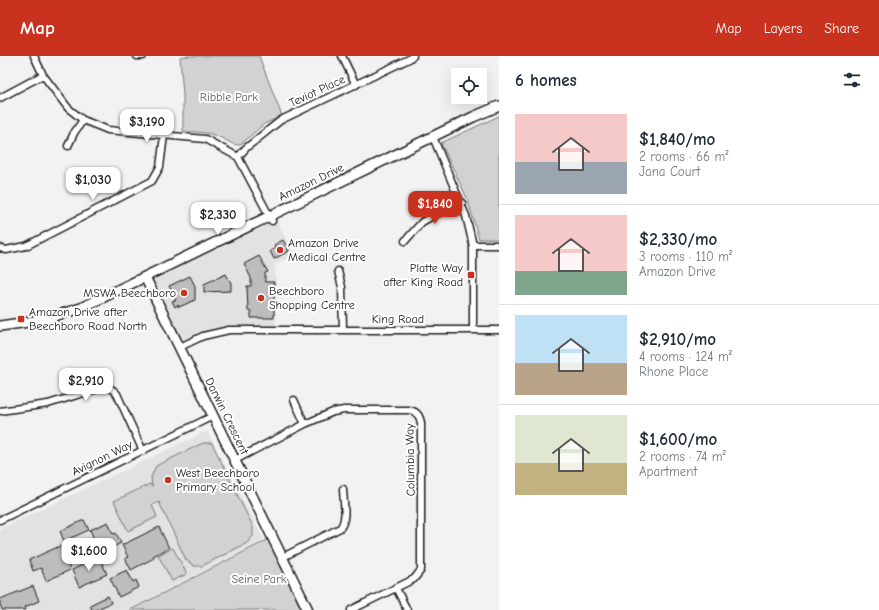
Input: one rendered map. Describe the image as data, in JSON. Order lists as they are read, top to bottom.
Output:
{
  "streets": {
    "street": [
      "Teviot Place",
      "Amazon Drive",
      "King Road",
      "Darwin Crescent",
      "Avignon Way",
      "Columbia Way"
    ]
  },
  "crossings": [
    ["Amazon Drive", "Darwin Crescent"],
    ["King Road", "Darwin Crescent"],
    ["Darwin Crescent", "Avignon Way"],
    ["Darwin Crescent", "Columbia Way"]
  ],
  "parks": ["Ribble Park", "Seine Park"],
  "places": {
    "other": [
      "Amazon Drive Medical Centre",
      "MSWA Beechboro",
      "Beechboro Shopping Centre",
      "West Beechboro Primary School"
    ],
    "transit": ["Platte Way after King Road", "Amazon Drive after Beechboro Road North"]
  },
  "page": {
    "header": "Map",
    "nav": ["Map", "Layers", "Share"],
    "heading": "6 homes",
    "list": [
      {
        "name": "$1,840/mo",
        "note": "2 rooms · 66 m² · Jana Court"
      },
      {
        "name": "$2,330/mo",
        "note": "3 rooms · 110 m² · Amazon Drive"
      },
      {
        "name": "$2,910/mo",
        "note": "4 rooms · 124 m² · Rhone Place"
      },
      {
        "name": "$1,600/mo",
        "note": "2 rooms · 74 m² · Apartment"
      }
    ],
    "price": [
      "$3,190",
      "$1,030",
      "$1,840",
      "$2,330",
      "$2,910",
      "$1,600"
    ]
  }
}
